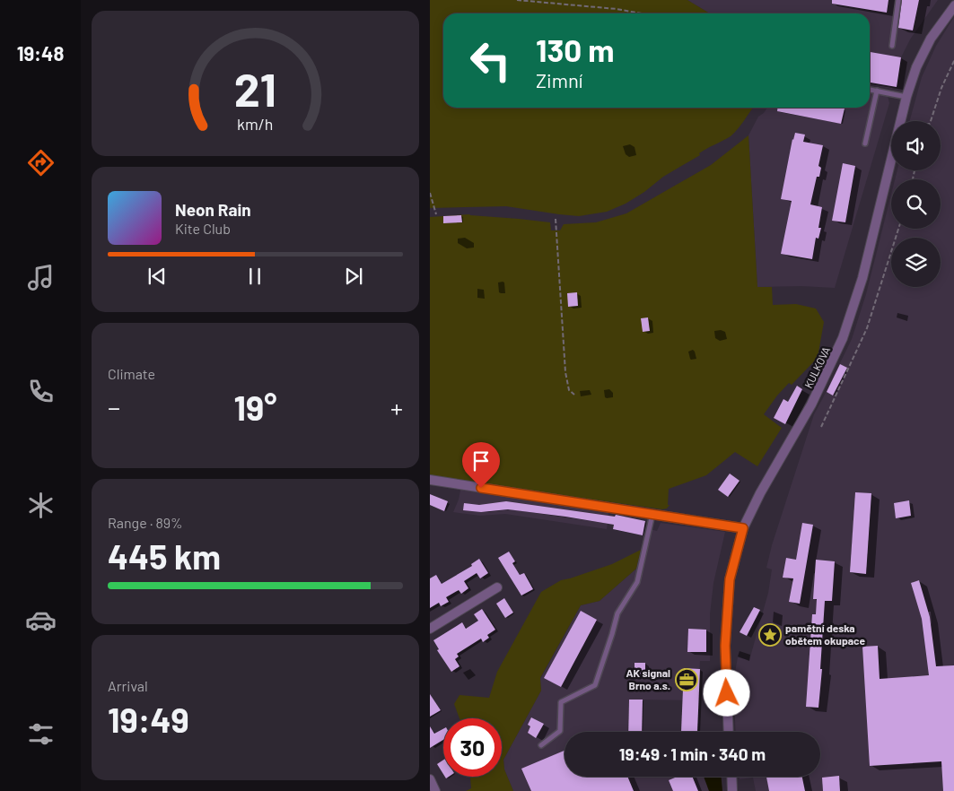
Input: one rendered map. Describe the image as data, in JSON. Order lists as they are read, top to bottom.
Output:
{
  "streets": {
    "street": ["KULKOVA"]
  },
  "places": {
    "place": ["pamětní deska obětem okupace"],
    "office": ["AK signal Brno a.s."]
  },
  "page": {
    "tabs": "19:48",
    "turn": ["130 m", "Zimní"],
    "song": ["Neon Rain", "Kite Club"],
    "tile": [
      "Climate",
      ["Range · 89%", "445 km"],
      ["Arrival", "19:49"]
    ],
    "heat": ["−", "19°", "+"],
    "limit": "30",
    "trip": "19:49 · 1 min · 340 m",
    "gauge": ["21", "km/h"]
  }
}
